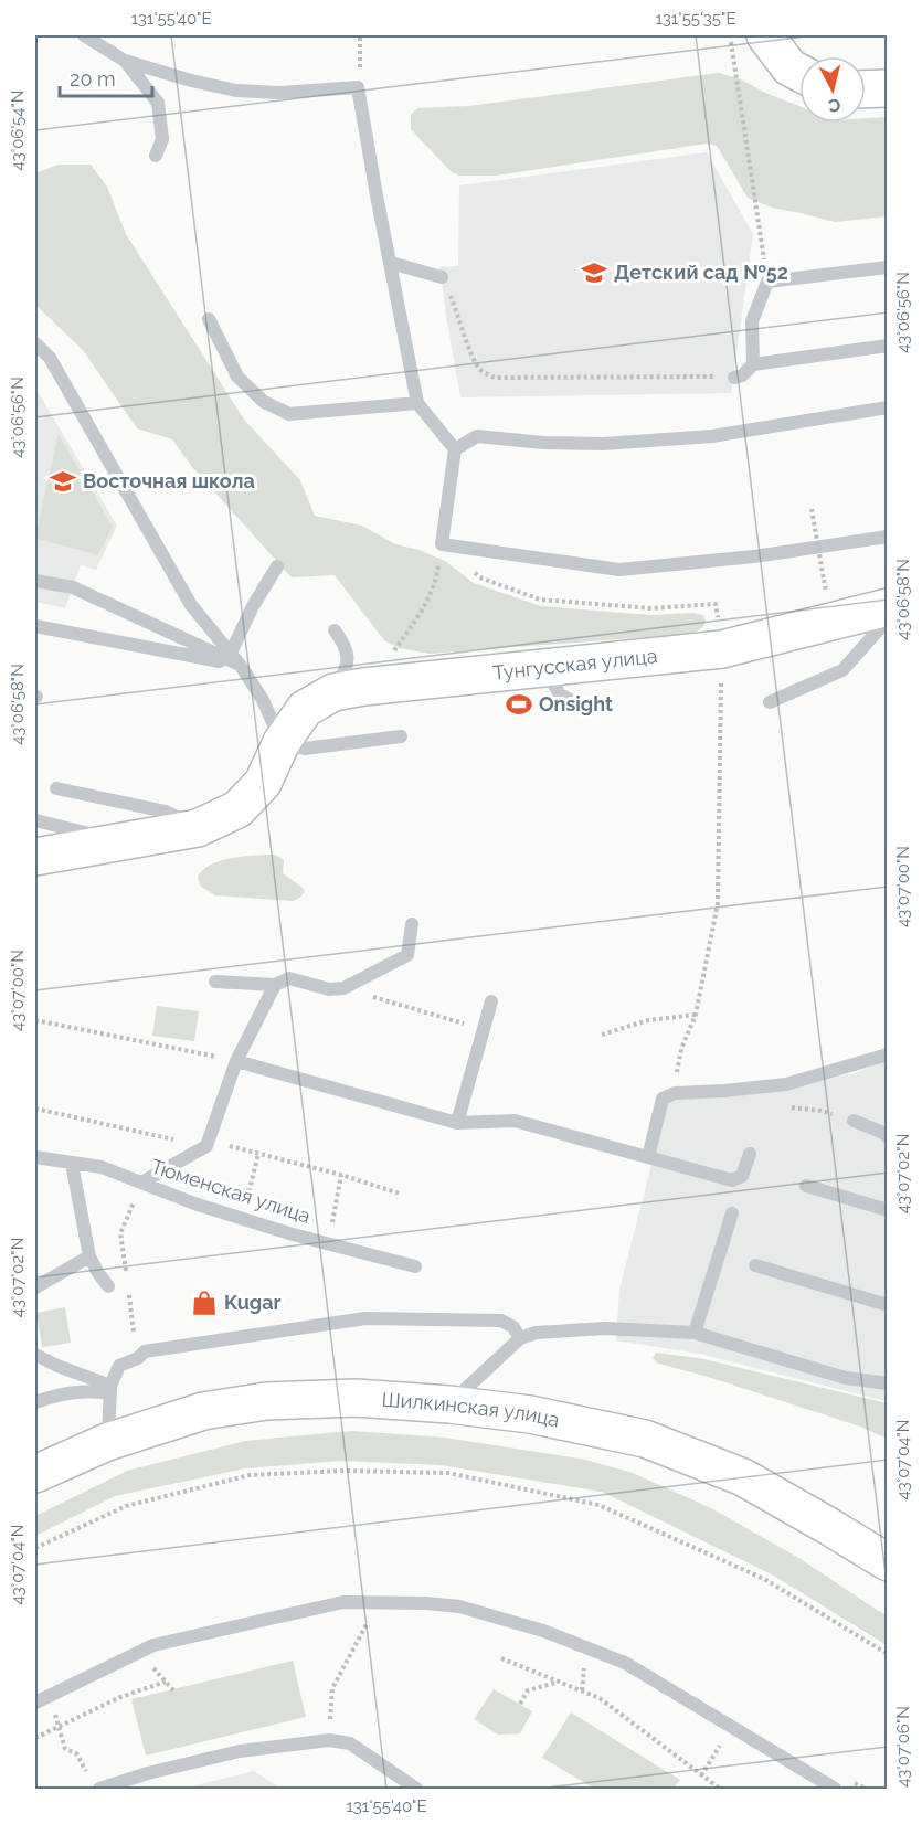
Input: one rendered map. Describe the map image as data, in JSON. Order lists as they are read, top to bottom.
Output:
{
  "streets": {
    "main road": ["Тунгусская улица", "Шилкинская улица"],
    "lane": ["Тюменская улица"]
  },
  "places": {
    "school or university": ["Детский сад №52", "Восточная школа"],
    "sports": ["Onsight"],
    "shop": ["Kugar"]
  },
  "scale_bar": "20 m",
  "north": "bottom",
  "coordinates": [
    "131°55'40\"E",
    "131°55'35\"E",
    "43°06'54\"N",
    "43°06'56\"N",
    "43°06'58\"N",
    "43°07'00\"N",
    "43°07'02\"N",
    "43°07'04\"N",
    "43°07'06\"N"
  ]
}
